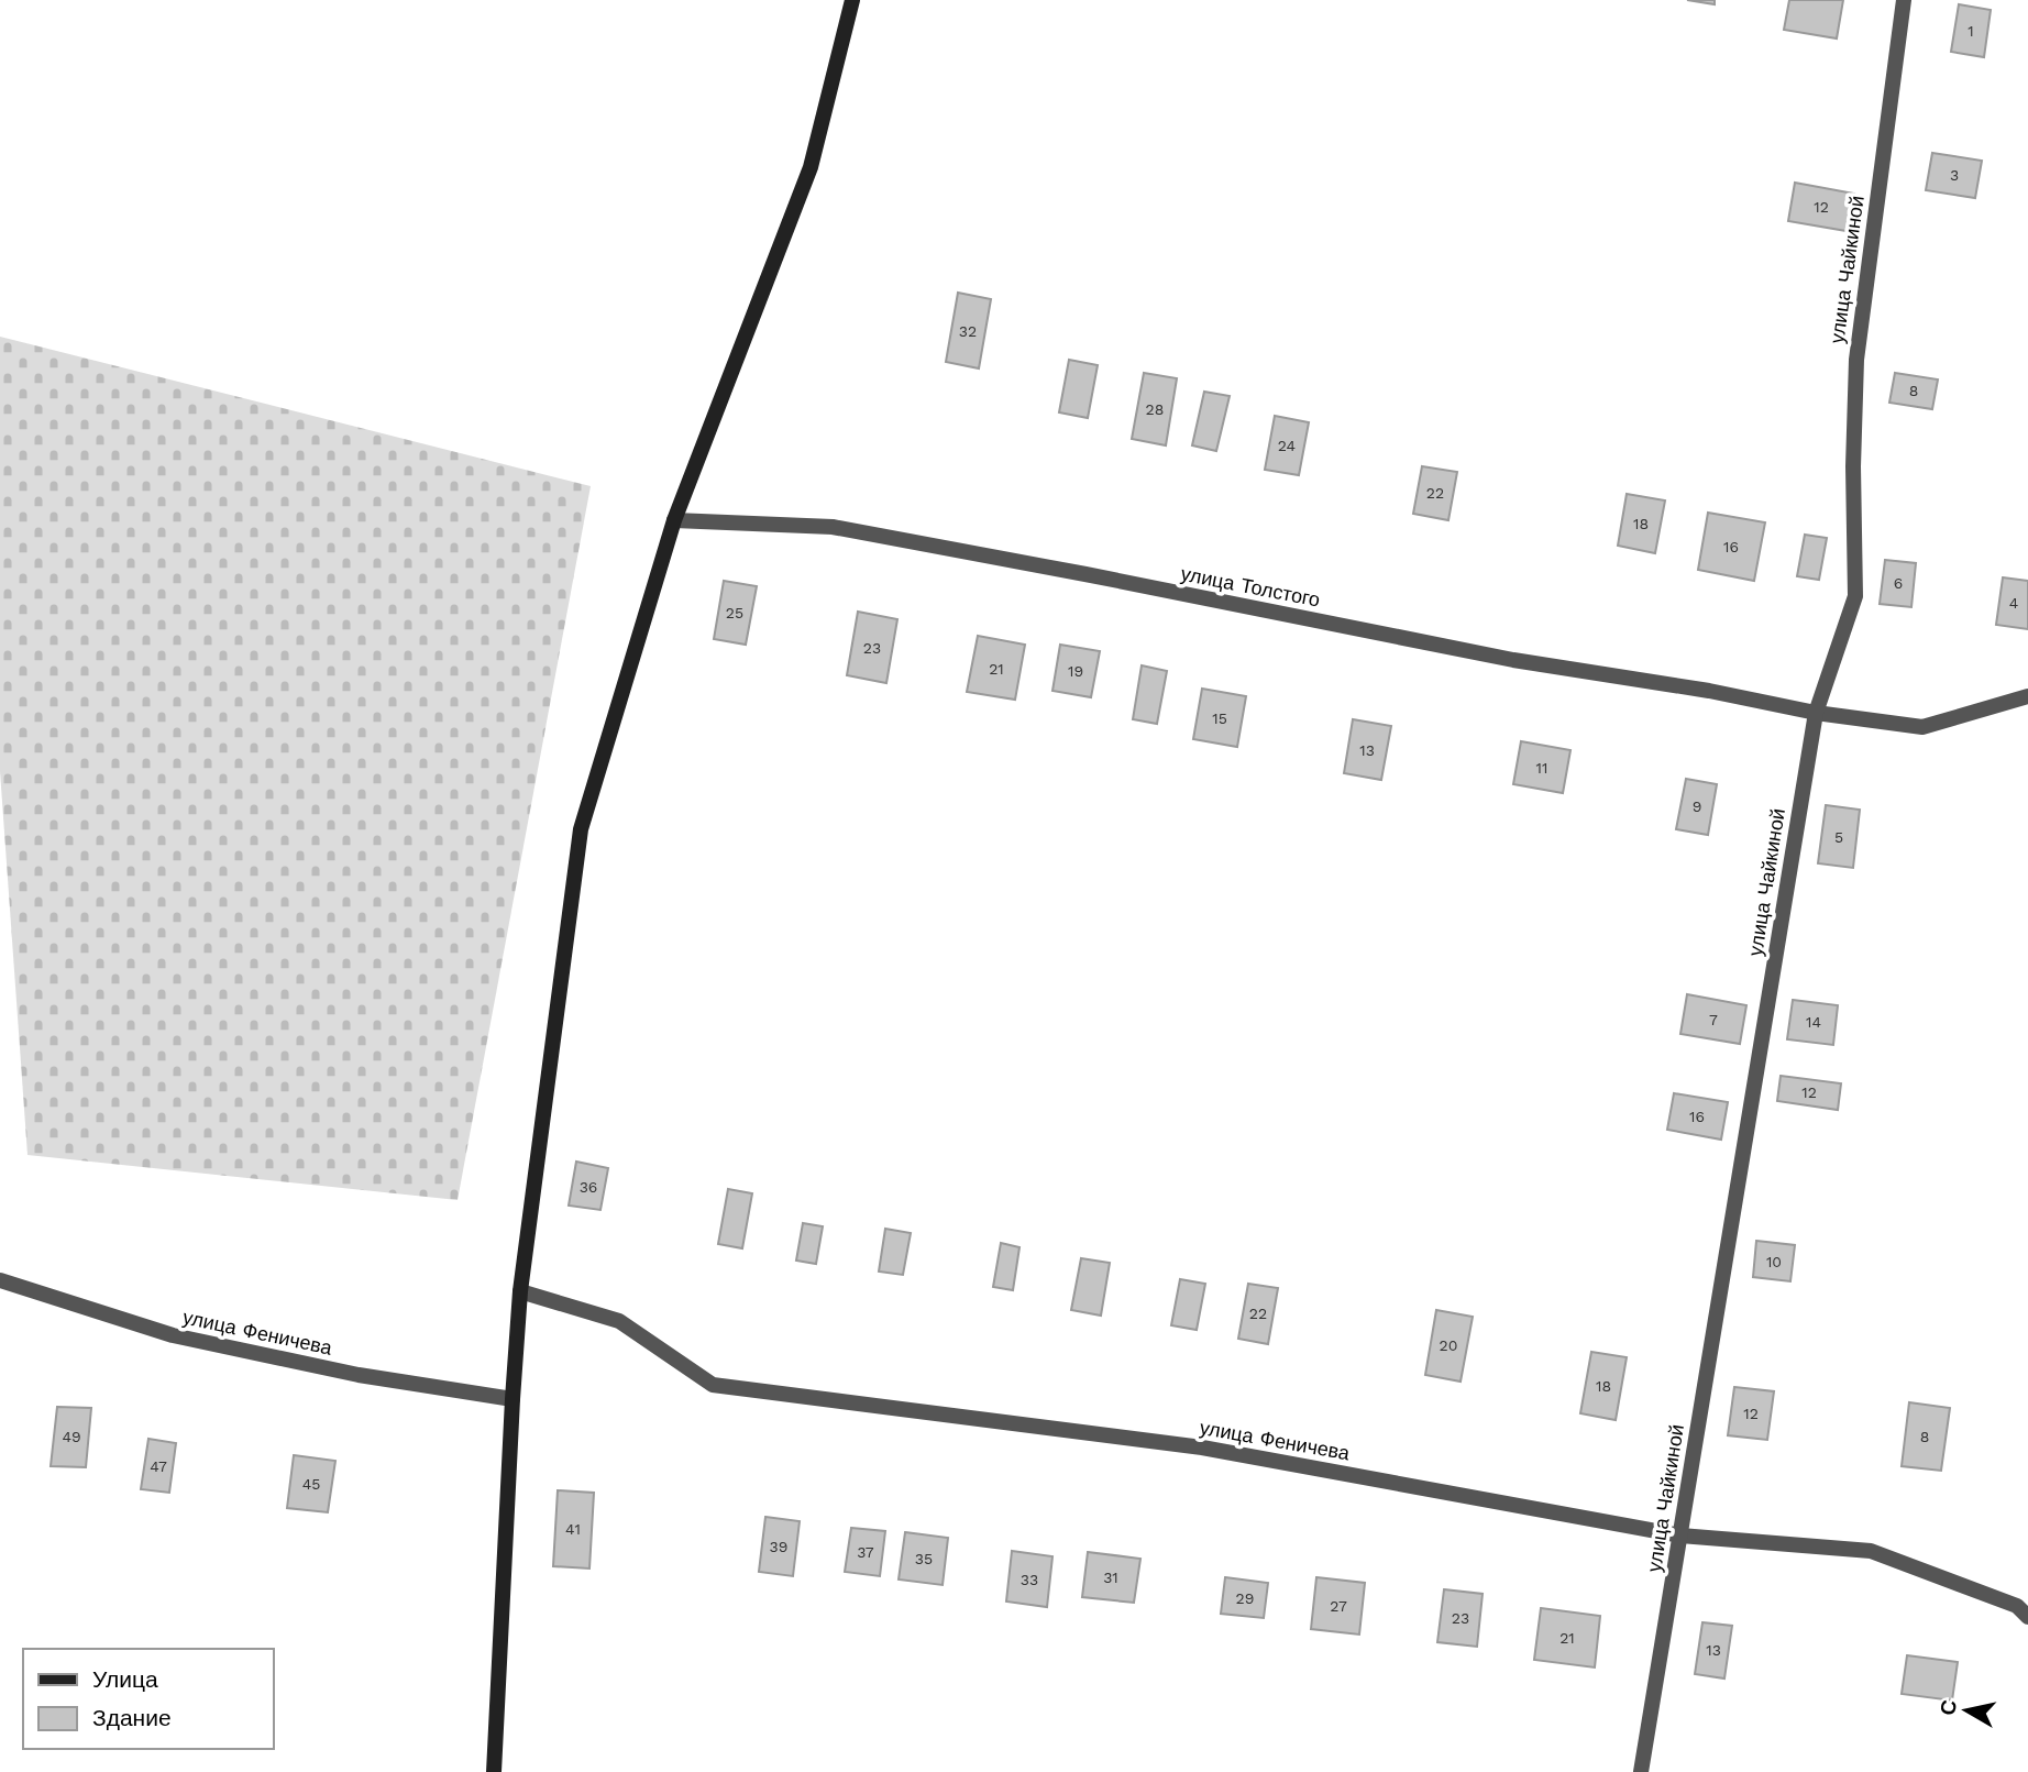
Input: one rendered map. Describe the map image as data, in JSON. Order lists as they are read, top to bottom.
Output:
{
  "streets": {
    "street": ["улица Чайкиной", "улица Толстого", "улица Феничева"]
  },
  "crossings": [
    ["улица Чайкиной", "улица Толстого"],
    ["улица Чайкиной", "улица Феничева"]
  ],
  "house_numbers": [
    "1",
    "3",
    "12",
    "32",
    "8",
    "28",
    "24",
    "22",
    "18",
    "16",
    "6",
    "4",
    "25",
    "23",
    "21",
    "19",
    "15",
    "13",
    "11",
    "9",
    "5",
    "7",
    "14",
    "12",
    "16",
    "36",
    "10",
    "22",
    "20",
    "18",
    "12",
    "49",
    "8",
    "47",
    "45",
    "41",
    "39",
    "37",
    "35",
    "31",
    "33",
    "29",
    "27",
    "23",
    "21",
    "13"
  ],
  "legend": ["Улица", "Здание"],
  "north": "left"
}
